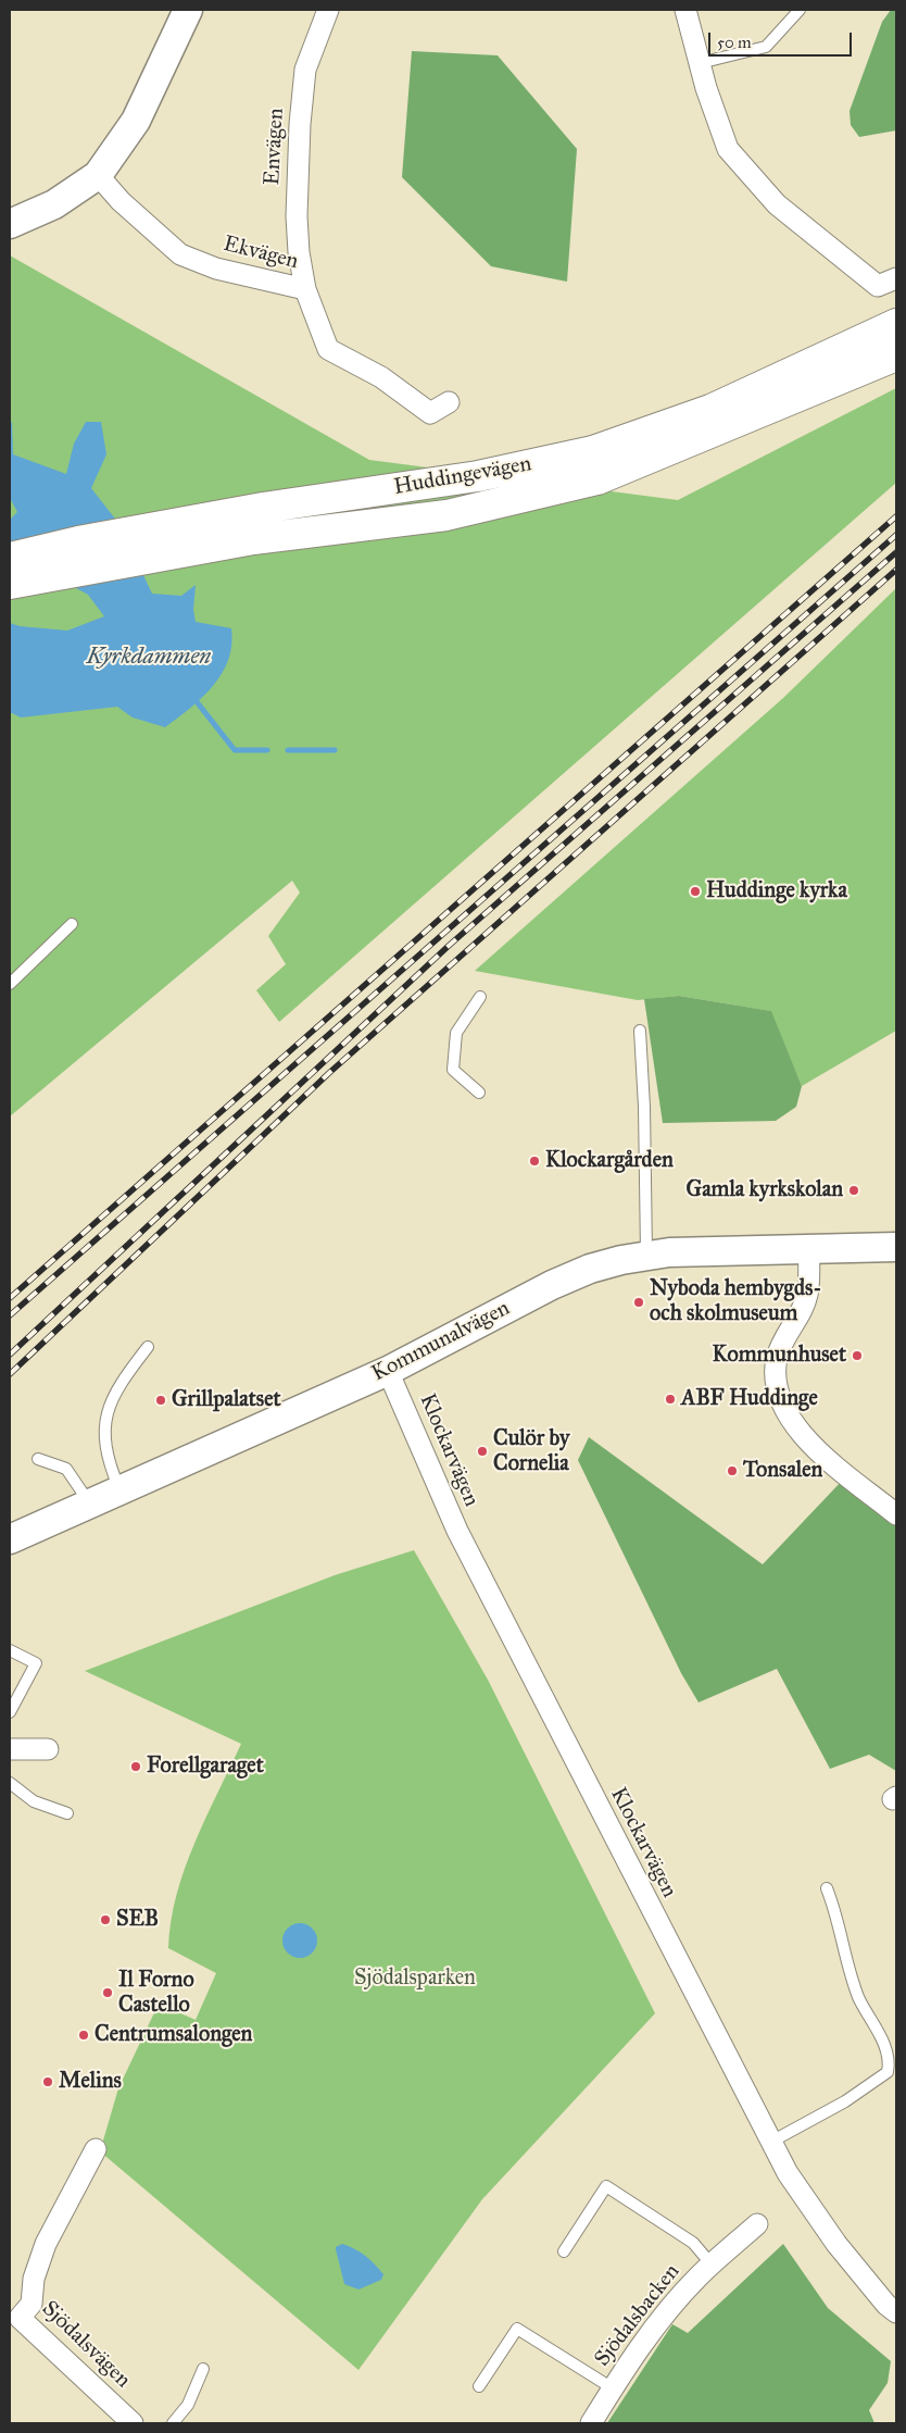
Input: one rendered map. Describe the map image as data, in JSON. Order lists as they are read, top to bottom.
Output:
{
  "streets": {
    "main road": ["Huddingevägen"],
    "street": [
      "Envägen",
      "Ekvägen",
      "Kommunalvägen",
      "Klockarvägen",
      "Sjödalsbacken",
      "Sjödalsvägen"
    ]
  },
  "crossings": [
    ["Envägen", "Ekvägen"],
    ["Kommunalvägen", "Klockarvägen"]
  ],
  "water": ["Kyrkdammen"],
  "parks": ["Sjödalsparken"],
  "places": [
    "Huddinge kyrka",
    "Klockargården",
    "Gamla kyrkskolan",
    "Nyboda hembygds- och skolmuseum",
    "Kommunhuset",
    "ABF Huddinge",
    "Grillpalatset",
    "Culör by Cornelia",
    "Tonsalen",
    "Forellgaraget",
    "SEB",
    "Il Forno Castello",
    "Centrumsalongen",
    "Melins"
  ],
  "scale_bar": "50 m"
}
